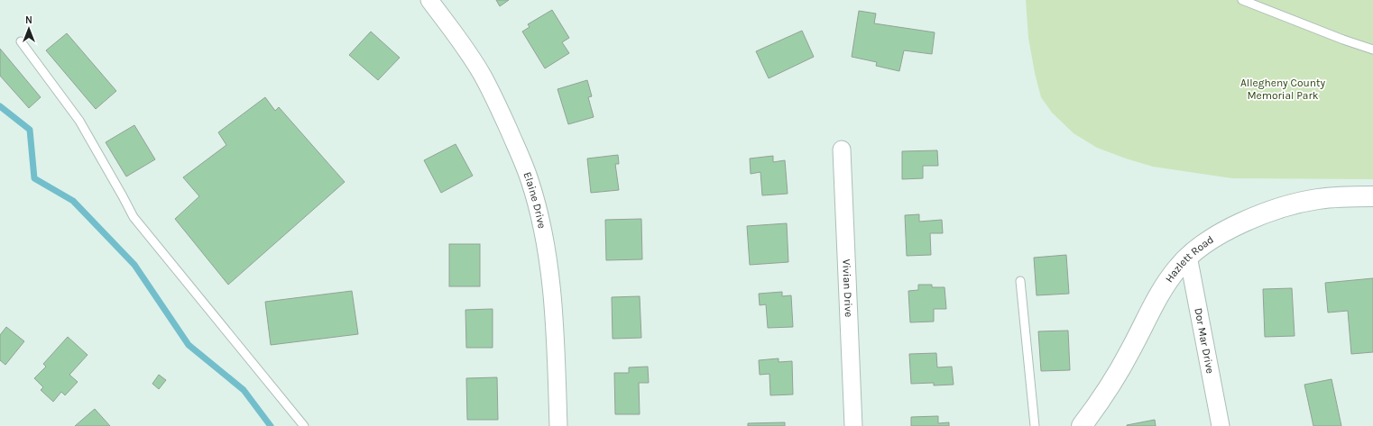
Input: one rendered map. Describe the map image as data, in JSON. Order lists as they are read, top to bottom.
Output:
{
  "streets": {
    "street": [
      "Elaine Drive",
      "Hazlett Road",
      "Vivian Drive",
      "Dor Mar Drive"
    ]
  },
  "crossings": [
    ["Hazlett Road", "Dor Mar Drive"]
  ],
  "parks": ["Allegheny County Memorial Park"],
  "north": "top"
}
